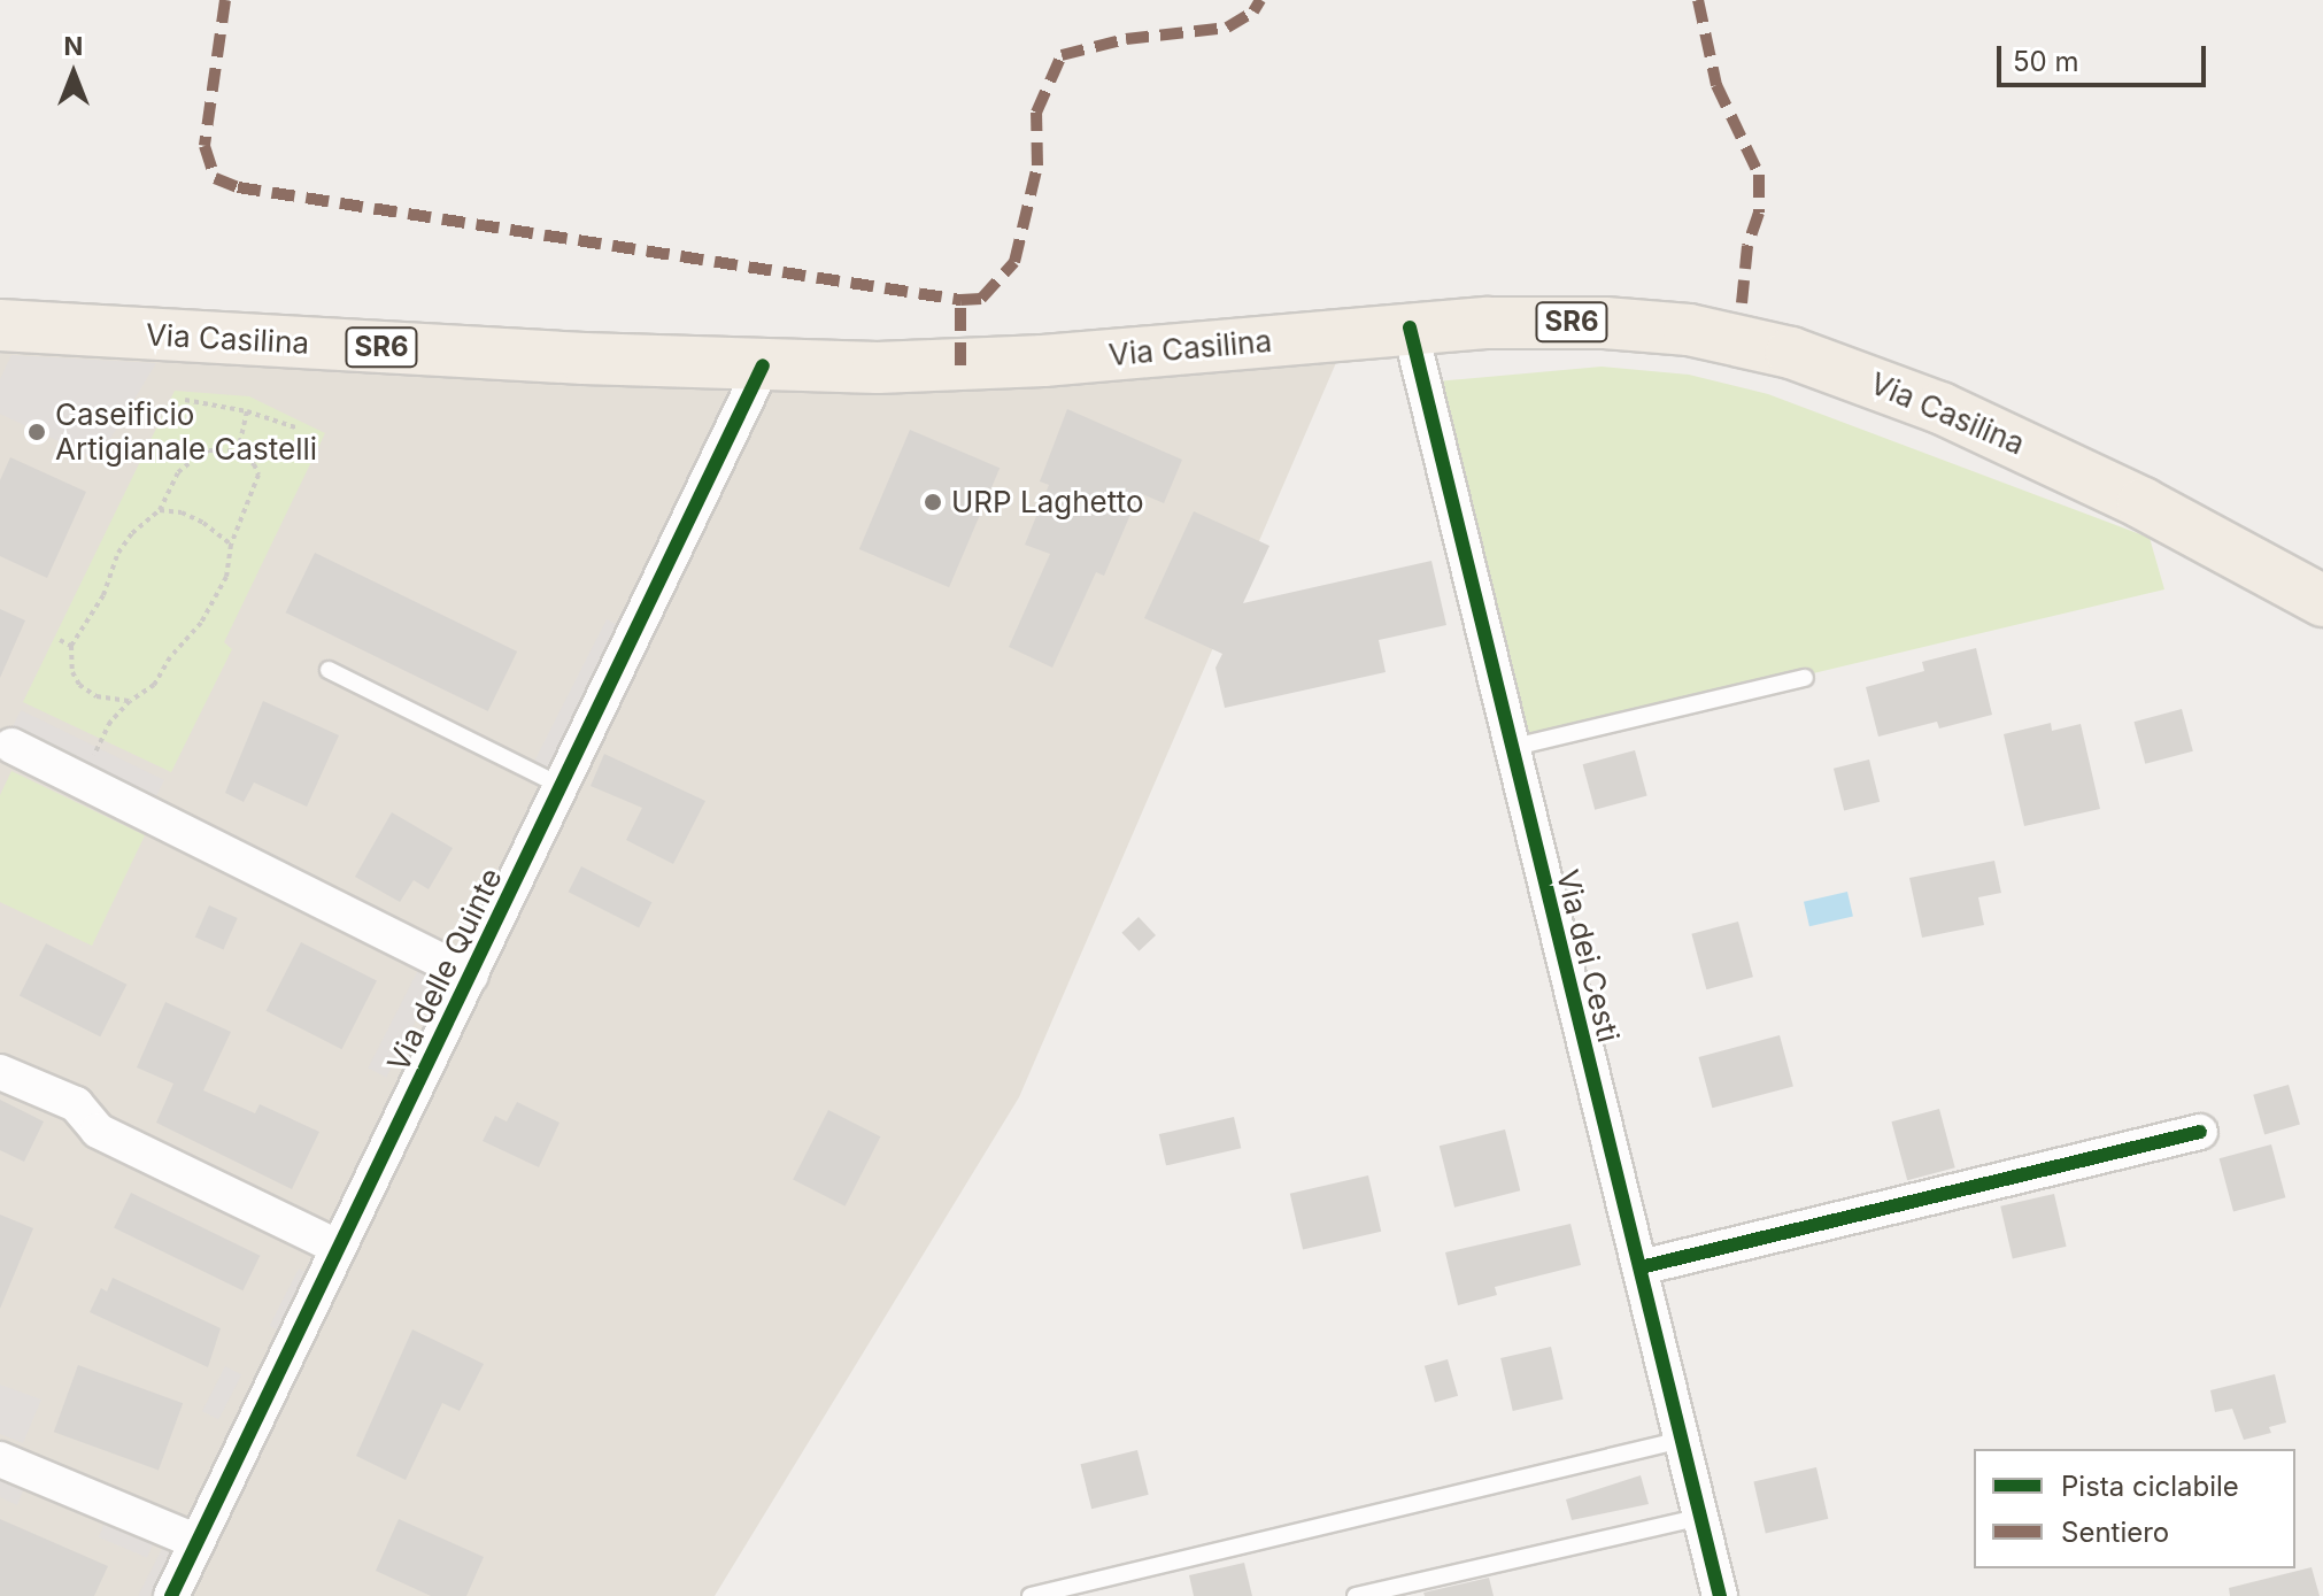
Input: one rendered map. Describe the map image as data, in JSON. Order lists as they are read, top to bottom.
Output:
{
  "streets": {
    "main road": ["SR6", "Via Casilina"],
    "street": ["Via dei Cesti", "Via delle Quinte"]
  },
  "crossings": [
    ["Via Casilina", "Via dei Cesti"],
    ["Via Casilina", "Via delle Quinte"]
  ],
  "places": ["Caseificio Artigianale Castelli", "URP Laghetto"],
  "legend": ["Pista ciclabile", "Sentiero"],
  "scale_bar": "50 m",
  "north": "top"
}
